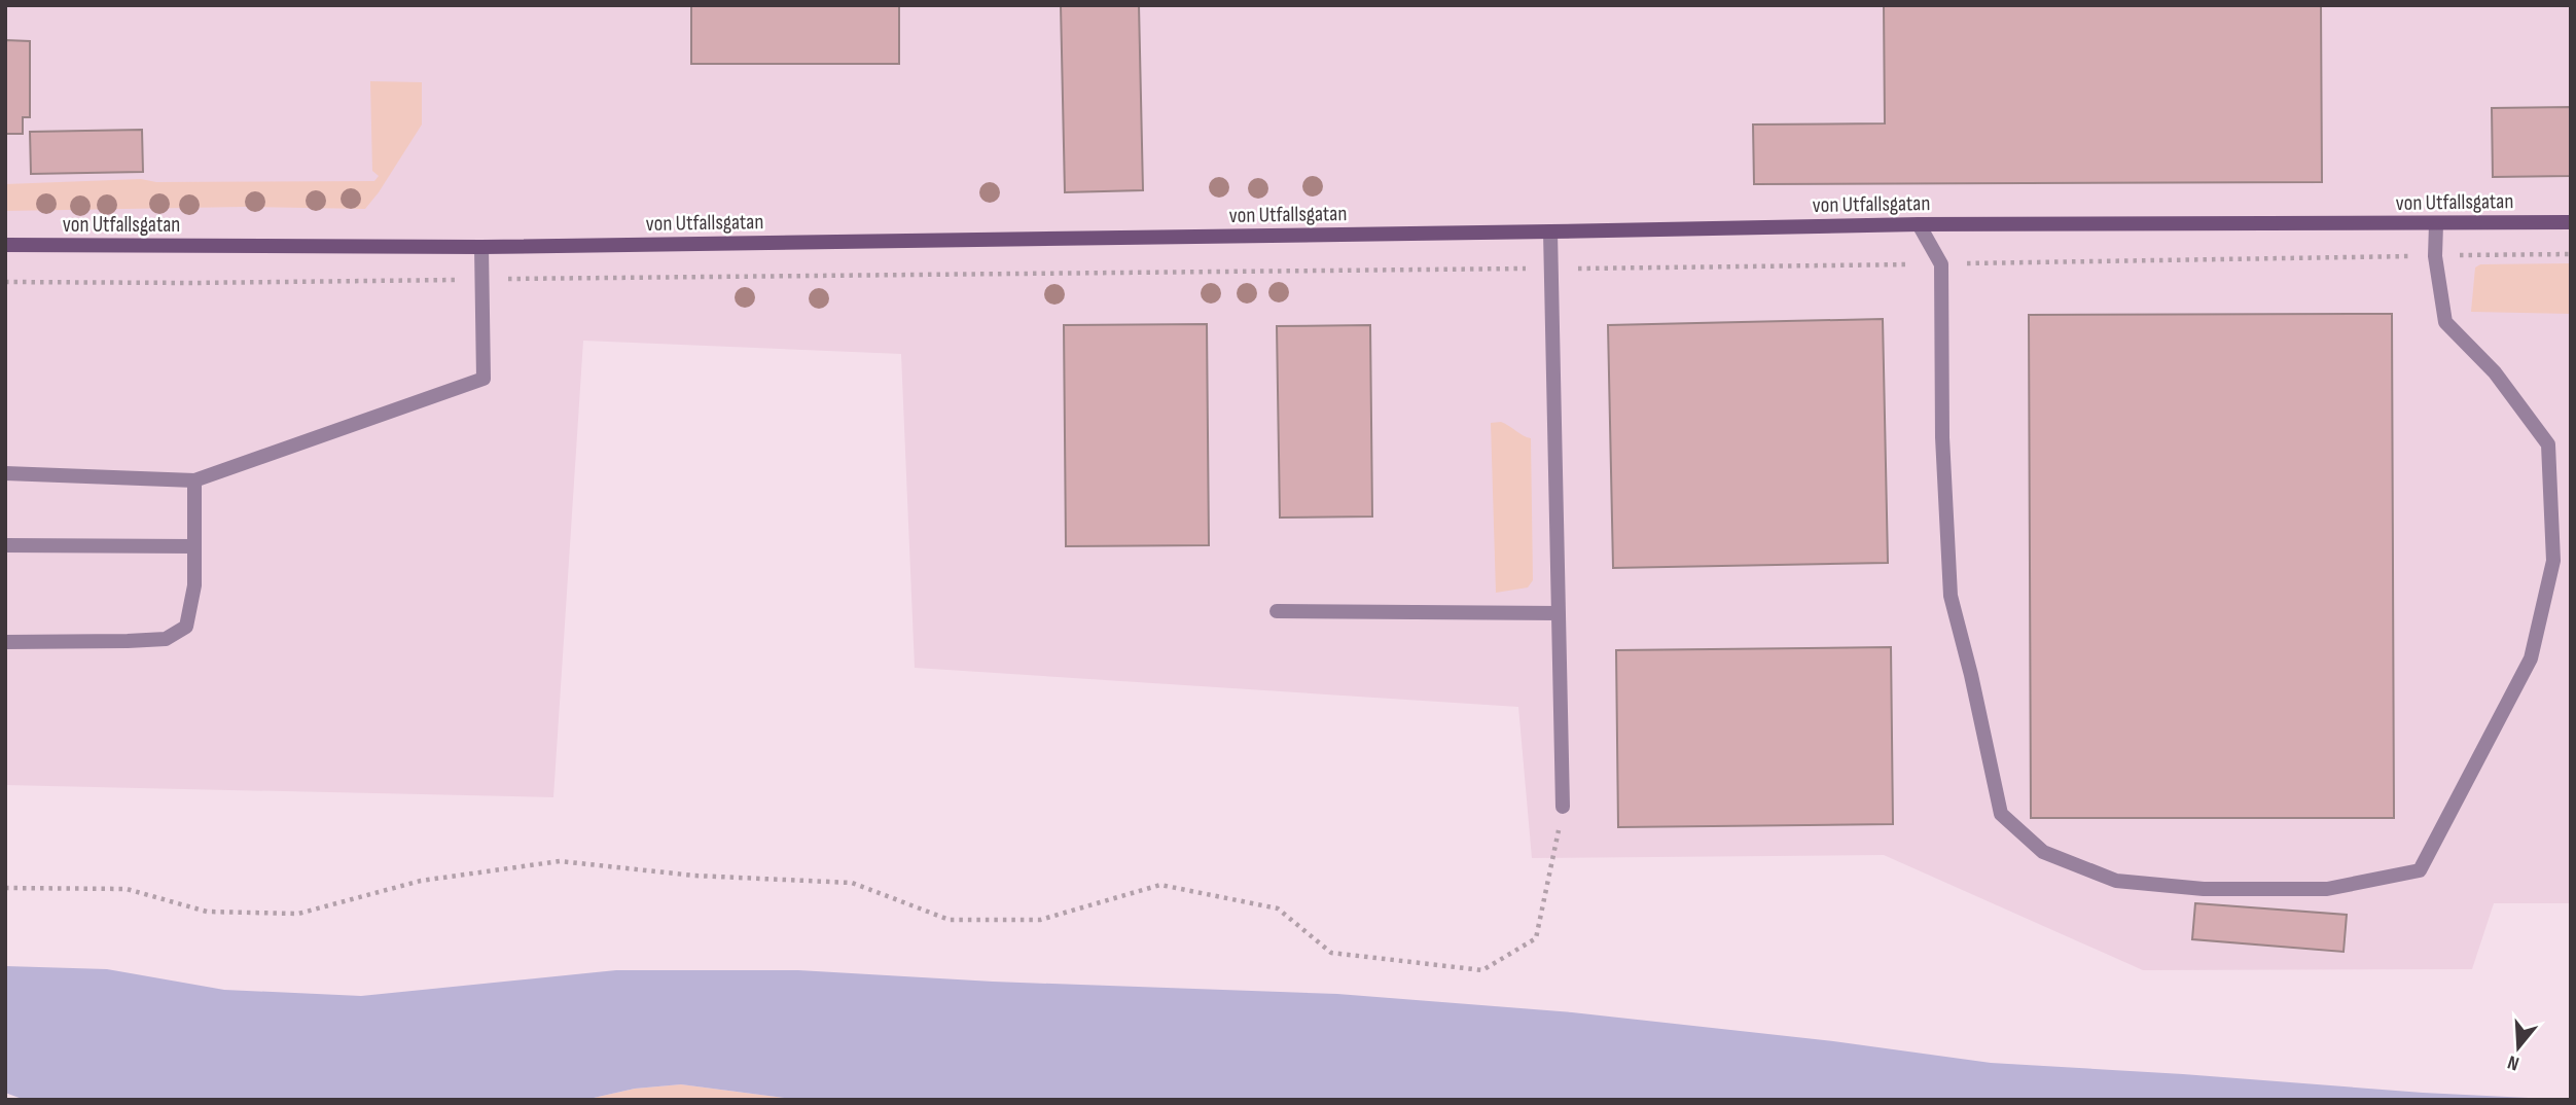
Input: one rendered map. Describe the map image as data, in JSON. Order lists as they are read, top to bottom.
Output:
{
  "streets": {
    "street": ["von Utfallsgatan"]
  },
  "north": "bottom"
}
